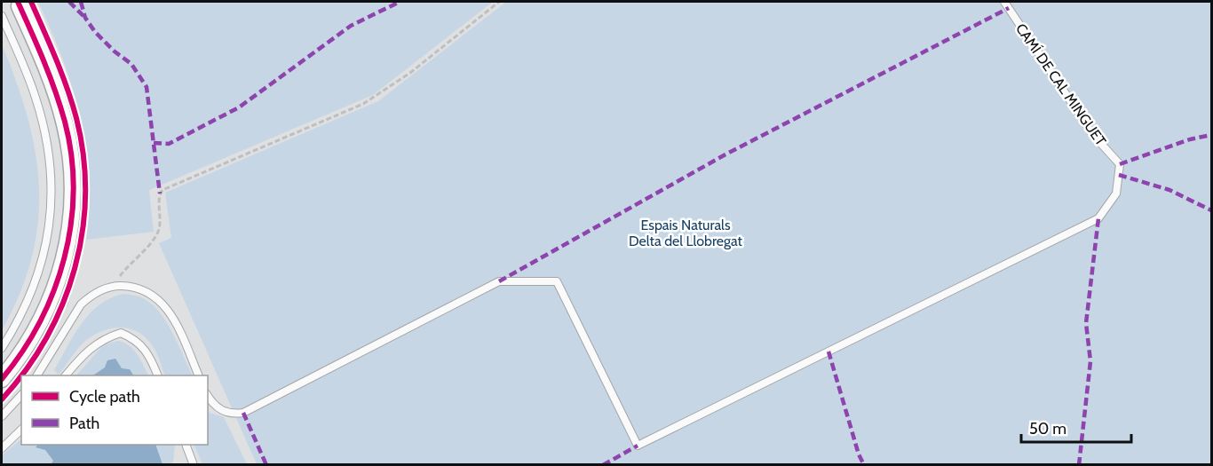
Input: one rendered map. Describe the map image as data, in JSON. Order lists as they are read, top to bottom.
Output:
{
  "streets": {
    "lane": ["CAMÍ DE CAL MINGUET"]
  },
  "parks": ["Espais Naturals Delta del Llobregat"],
  "legend": ["Cycle path", "Path"],
  "scale_bar": "50 m"
}
